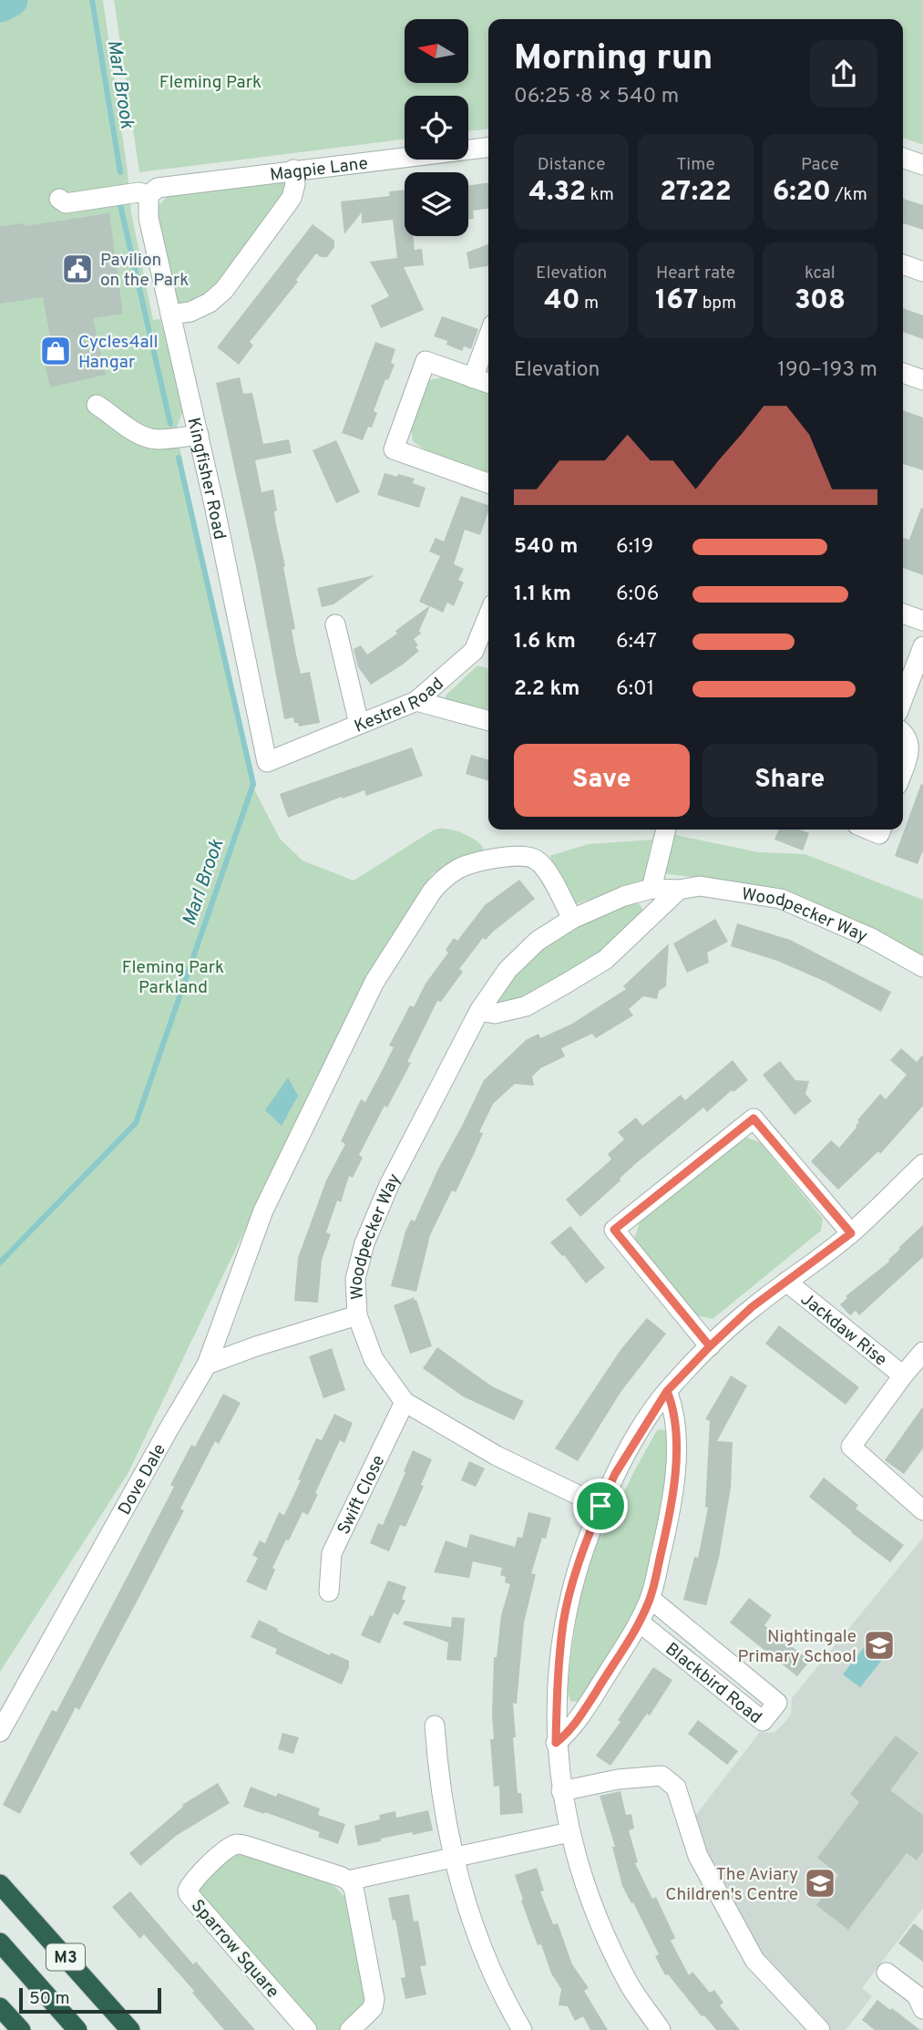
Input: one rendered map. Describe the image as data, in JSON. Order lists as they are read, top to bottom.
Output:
{
  "streets": {
    "highway": ["M3"],
    "street": [
      "Magpie Lane",
      "Kingfisher Road",
      "Kestrel Road",
      "Woodpecker Way",
      "Jackdaw Rise",
      "Dove Dale",
      "Swift Close",
      "Blackbird Road",
      "Sparrow Square"
    ]
  },
  "crossings": [
    ["Magpie Lane", "Kingfisher Road"],
    ["Kingfisher Road", "Kestrel Road"],
    ["Woodpecker Way", "Dove Dale"],
    ["Woodpecker Way", "Swift Close"]
  ],
  "water": ["Marl Brook"],
  "parks": ["Fleming Park", "Fleming Park Parkland"],
  "places": {
    "public building": ["Pavilion on the Park"],
    "shop": ["Cycles4all Hangar"],
    "school or university": ["Nightingale Primary School", "The Aviary Children's Centre"]
  },
  "scale_bar": "50 m",
  "north": "left",
  "page": {
    "heading": ["Morning run", "06:25 · 8 × 540 m"],
    "stats": [
      ["Distance", "4.32 km"],
      ["Time", "27:22"],
      ["Pace", "6:20 /km"],
      ["Elevation", "40 m"],
      ["Heart rate", "167 bpm"],
      ["kcal", "308"]
    ],
    "chart": ["Elevation", "190–193 m"],
    "list": [
      {
        "name": "540 m",
        "note": "6:19"
      },
      {
        "name": "1.1 km",
        "note": "6:06"
      },
      {
        "name": "1.6 km",
        "note": "6:47"
      },
      {
        "name": "2.2 km",
        "note": "6:01"
      }
    ],
    "buttons": ["Save", "Share"],
    "scale": "50 m"
  }
}
